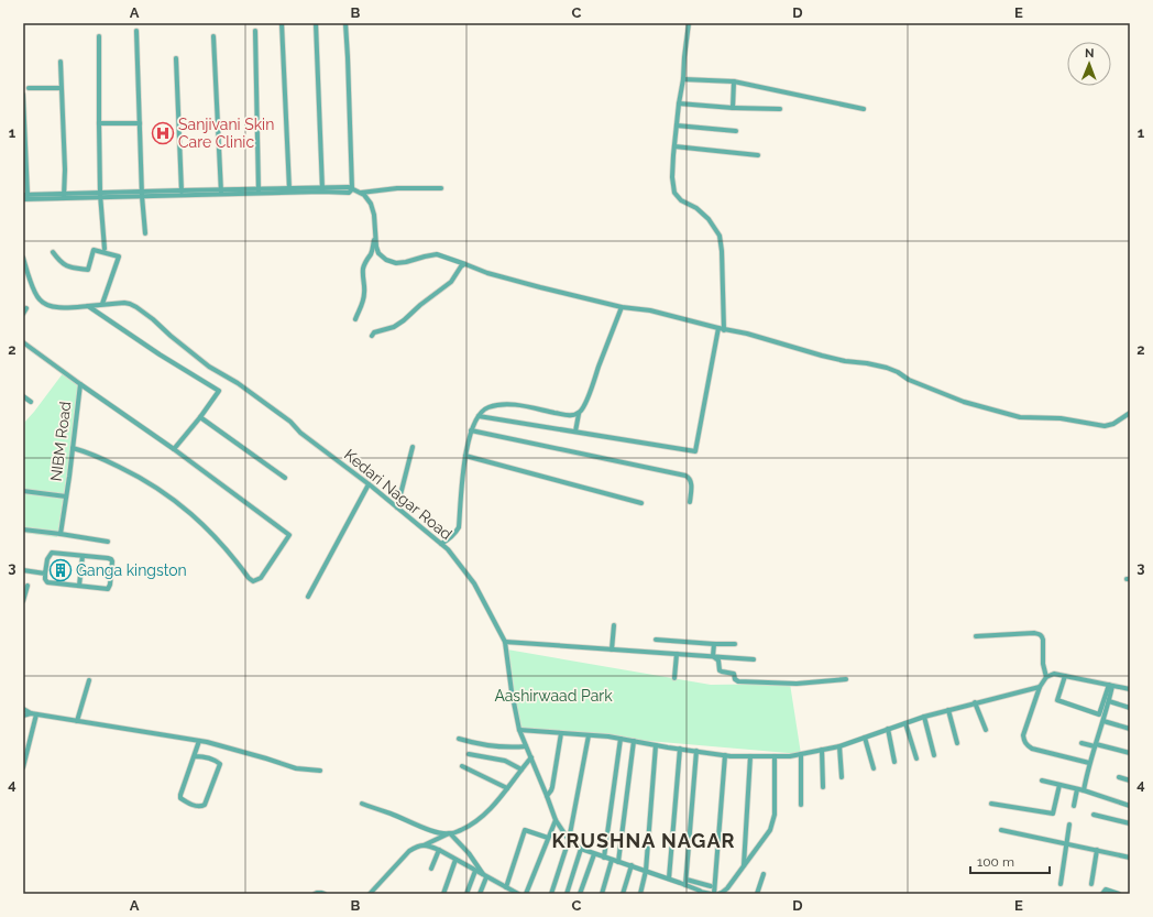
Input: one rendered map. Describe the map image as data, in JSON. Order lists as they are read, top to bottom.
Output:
{
  "streets": {
    "street": ["NIBM Road", "Kedari Nagar Road"]
  },
  "districts": ["KRUSHNA NAGAR"],
  "parks": ["Aashirwaad Park"],
  "places": {
    "hospital": ["Sanjivani Skin Care Clinic"],
    "building": ["Ganga kingston"]
  },
  "scale_bar": "100 m",
  "north": "top",
  "grid": {
    "columns": [
      "A",
      "B",
      "C",
      "D",
      "E"
    ],
    "rows": [
      "1",
      "2",
      "3",
      "4"
    ]
  }
}
